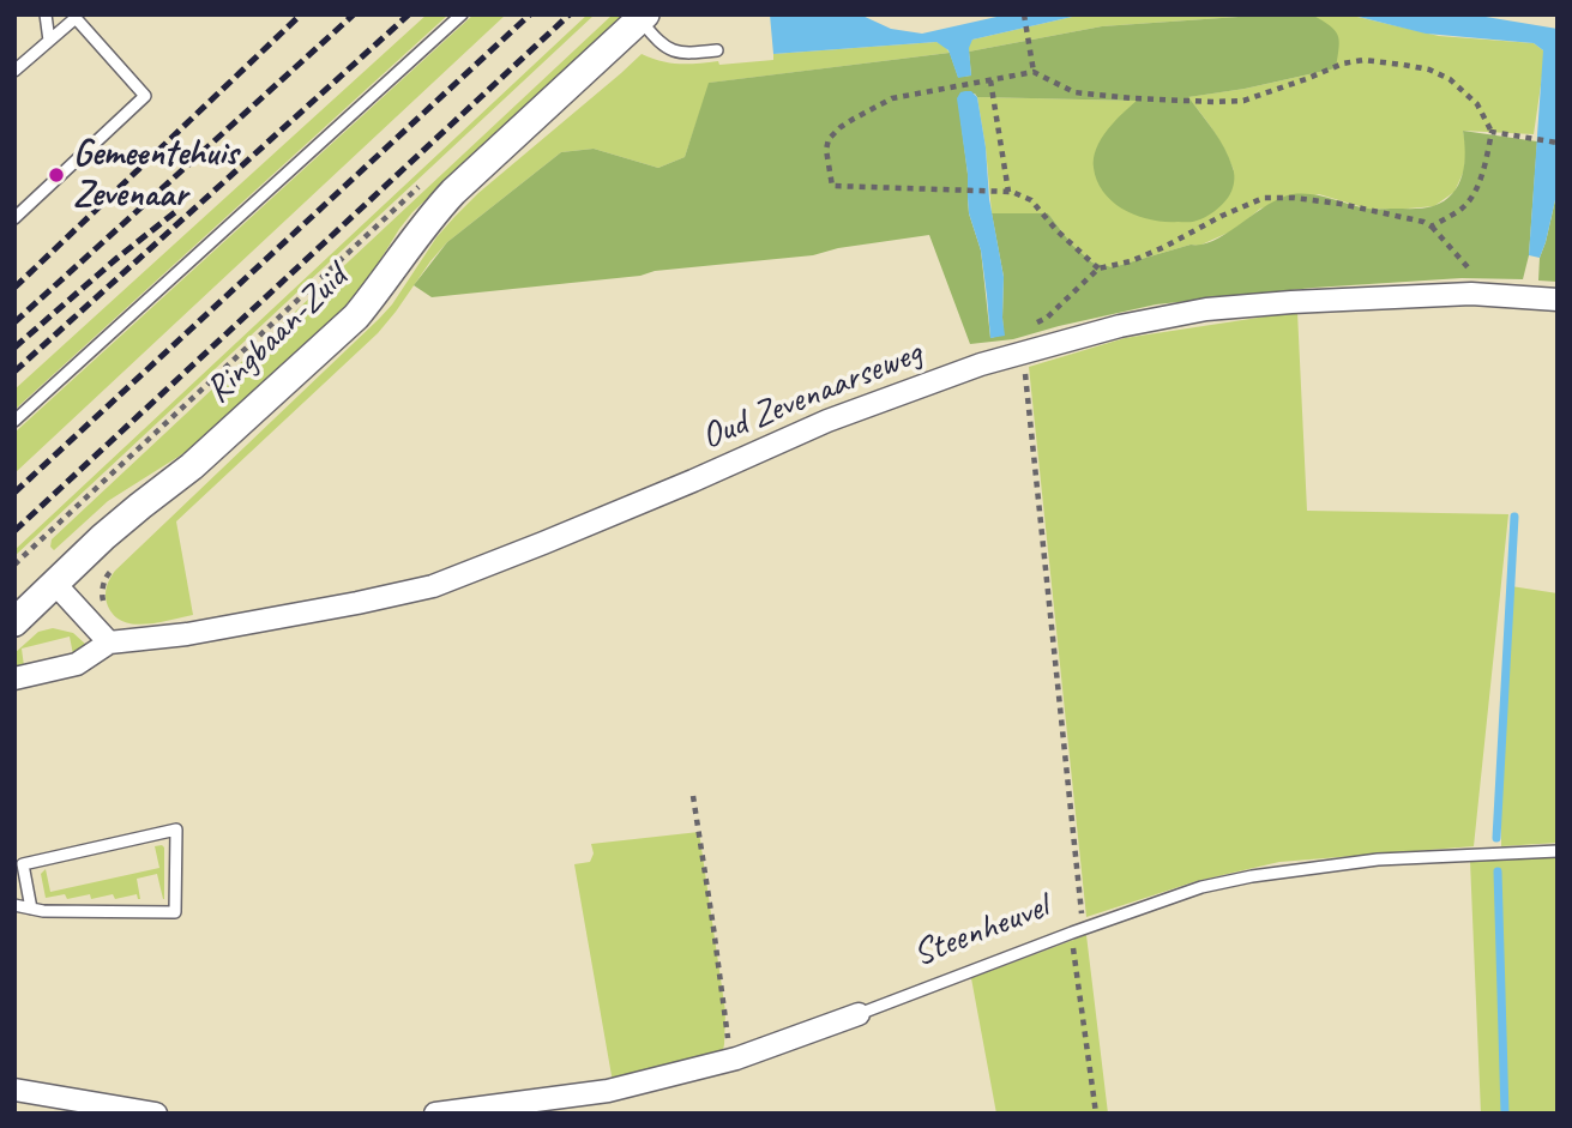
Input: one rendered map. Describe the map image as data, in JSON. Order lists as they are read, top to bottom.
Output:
{
  "streets": {
    "street": ["Ringbaan-Zuid", "Oud Zevenaarseweg", "Steenheuvel"]
  },
  "places": ["Gemeentehuis Zevenaar"]
}
